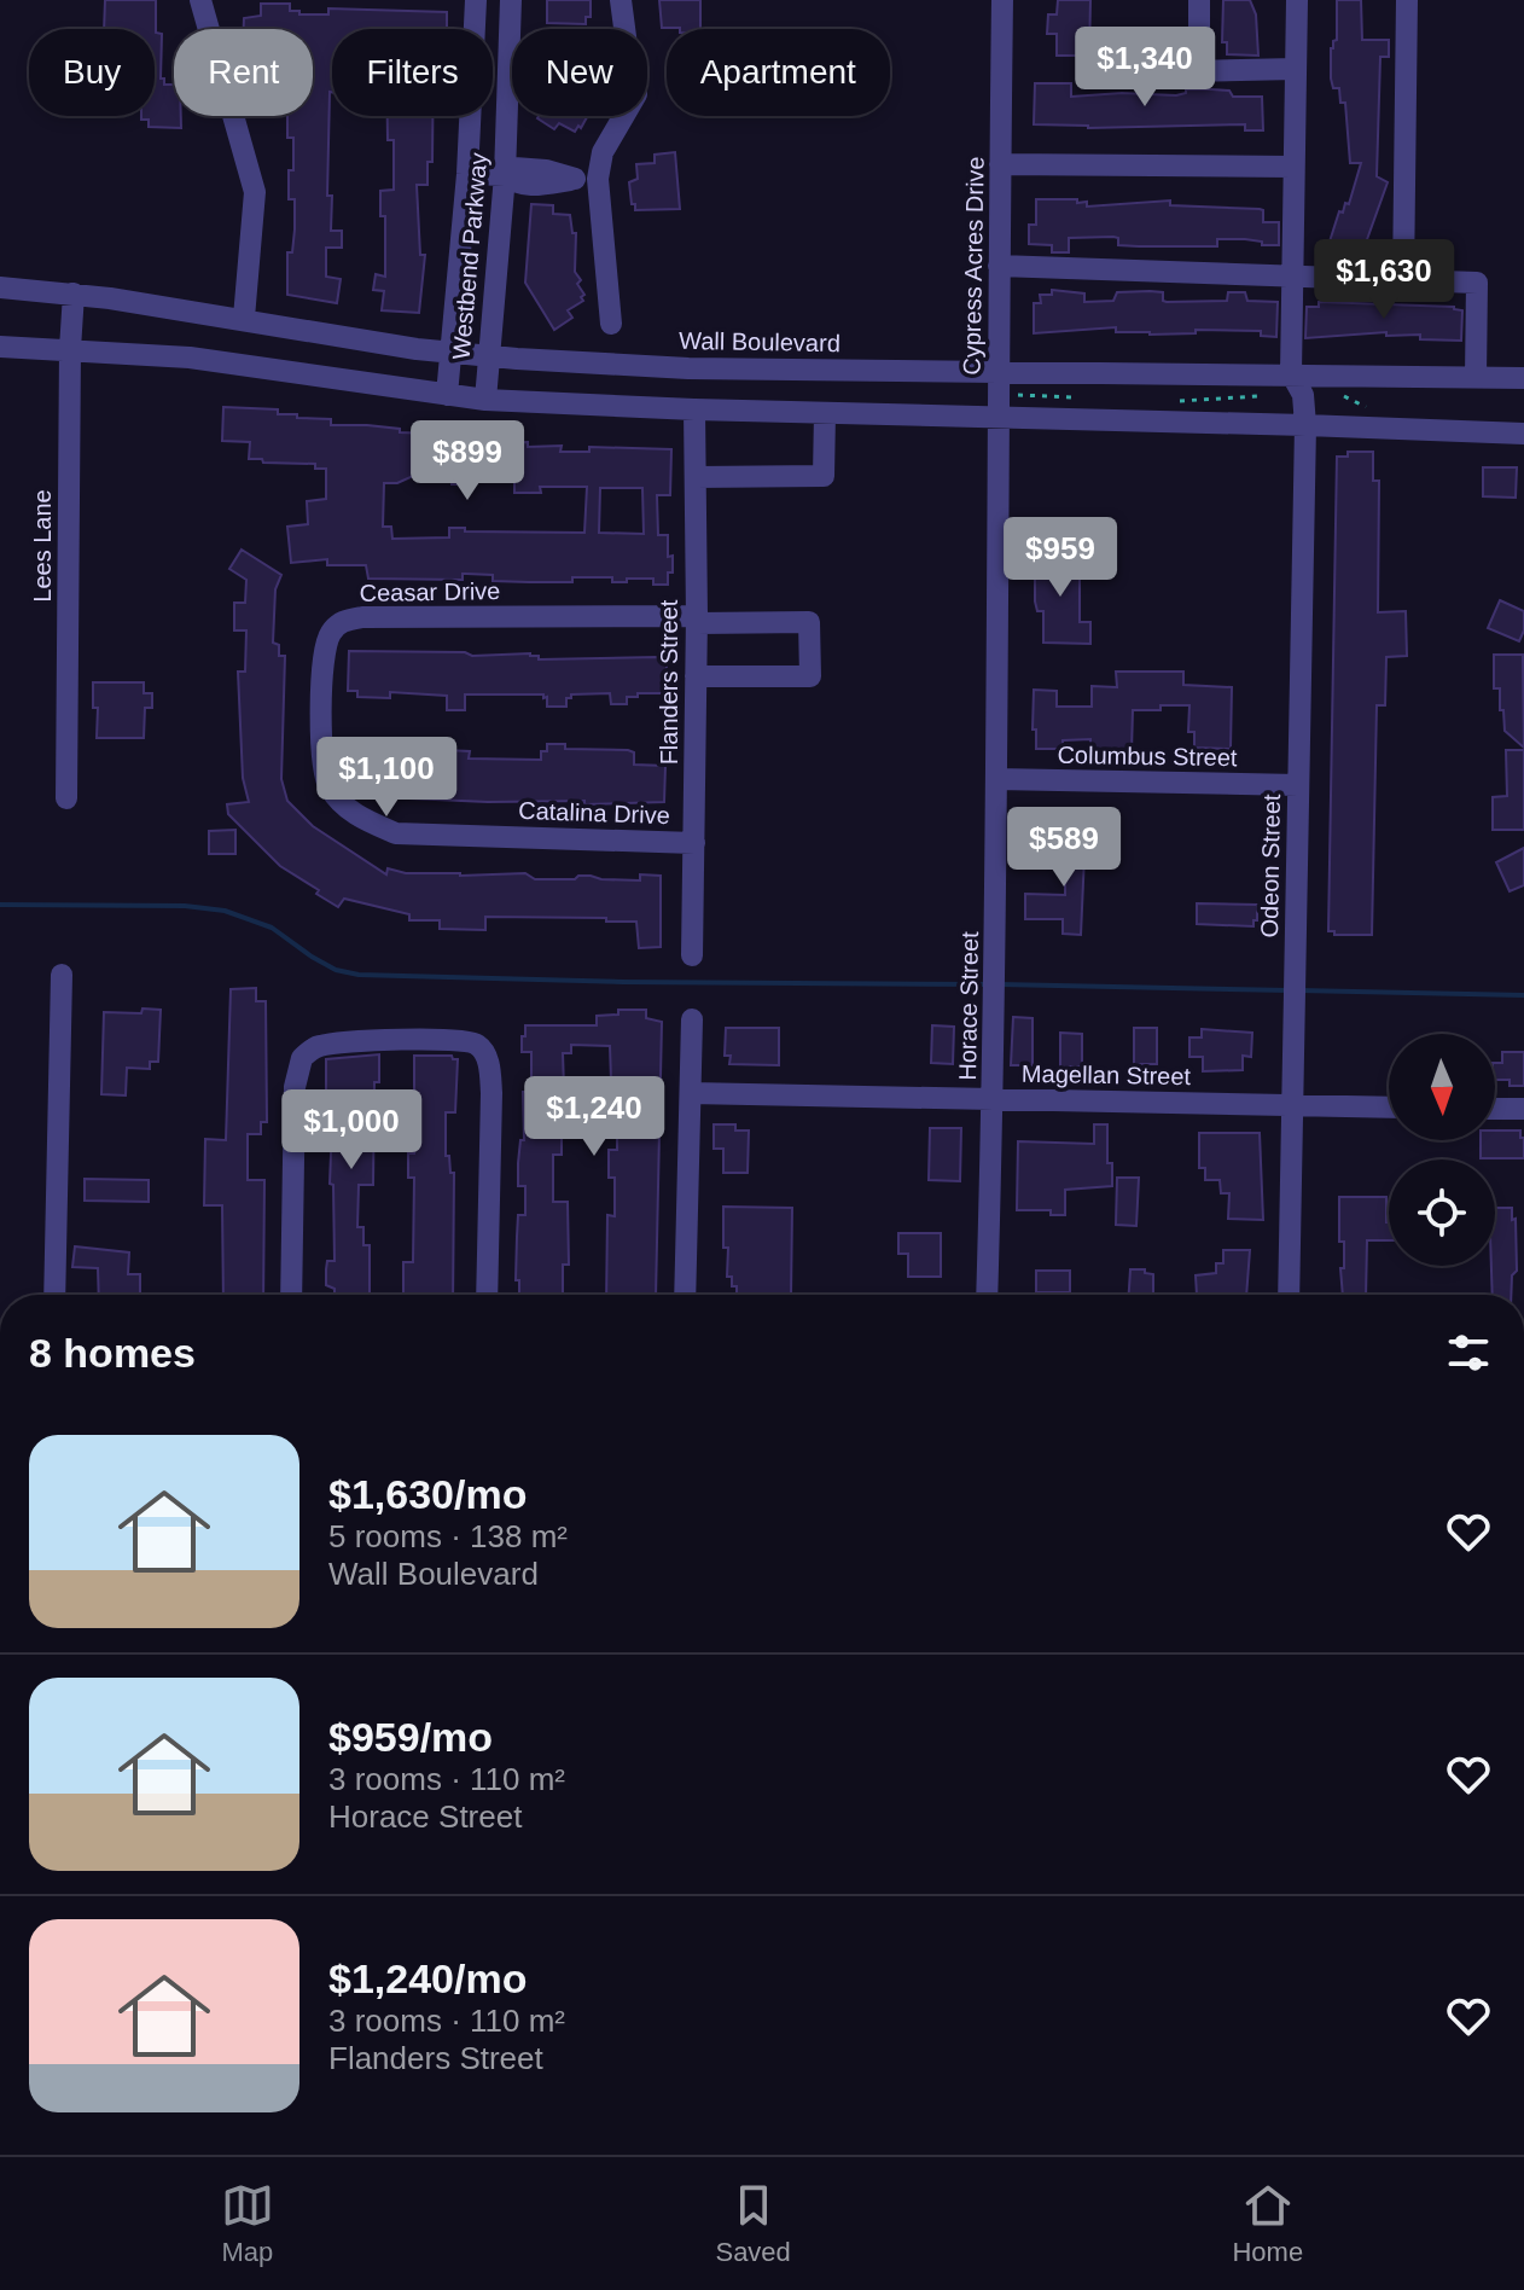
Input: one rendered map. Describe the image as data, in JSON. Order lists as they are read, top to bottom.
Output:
{
  "streets": {
    "street": [
      "Westbend Parkway",
      "Cypress Acres Drive",
      "Wall Boulevard",
      "Lees Lane",
      "Ceasar Drive",
      "Flanders Street",
      "Columbus Street",
      "Catalina Drive",
      "Odeon Street",
      "Horace Street",
      "Magellan Street"
    ]
  },
  "crossings": [
    ["Westbend Parkway", "Wall Boulevard"],
    ["Cypress Acres Drive", "Wall Boulevard"],
    ["Cypress Acres Drive", "Horace Street"],
    ["Wall Boulevard", "Lees Lane"],
    ["Wall Boulevard", "Odeon Street"],
    ["Ceasar Drive", "Flanders Street"],
    ["Ceasar Drive", "Catalina Drive"],
    ["Flanders Street", "Catalina Drive"],
    ["Columbus Street", "Odeon Street"],
    ["Columbus Street", "Horace Street"],
    ["Odeon Street", "Magellan Street"],
    ["Horace Street", "Magellan Street"]
  ],
  "north": "bottom",
  "page": {
    "price": [
      "$1,340",
      "$1,630",
      "$899",
      "$959",
      "$1,100",
      "$589",
      "$1,240",
      "$1,000"
    ],
    "chip": [
      "Buy",
      "Rent",
      "Filters",
      "New",
      "Apartment"
    ],
    "heading": "8 homes",
    "list": [
      {
        "name": "$1,630/mo",
        "note": "5 rooms · 138 m² · Wall Boulevard"
      },
      {
        "name": "$959/mo",
        "note": "3 rooms · 110 m² · Horace Street"
      },
      {
        "name": "$1,240/mo",
        "note": "3 rooms · 110 m² · Flanders Street"
      }
    ],
    "tabs": ["Map", "Saved", "Home"]
  }
}
